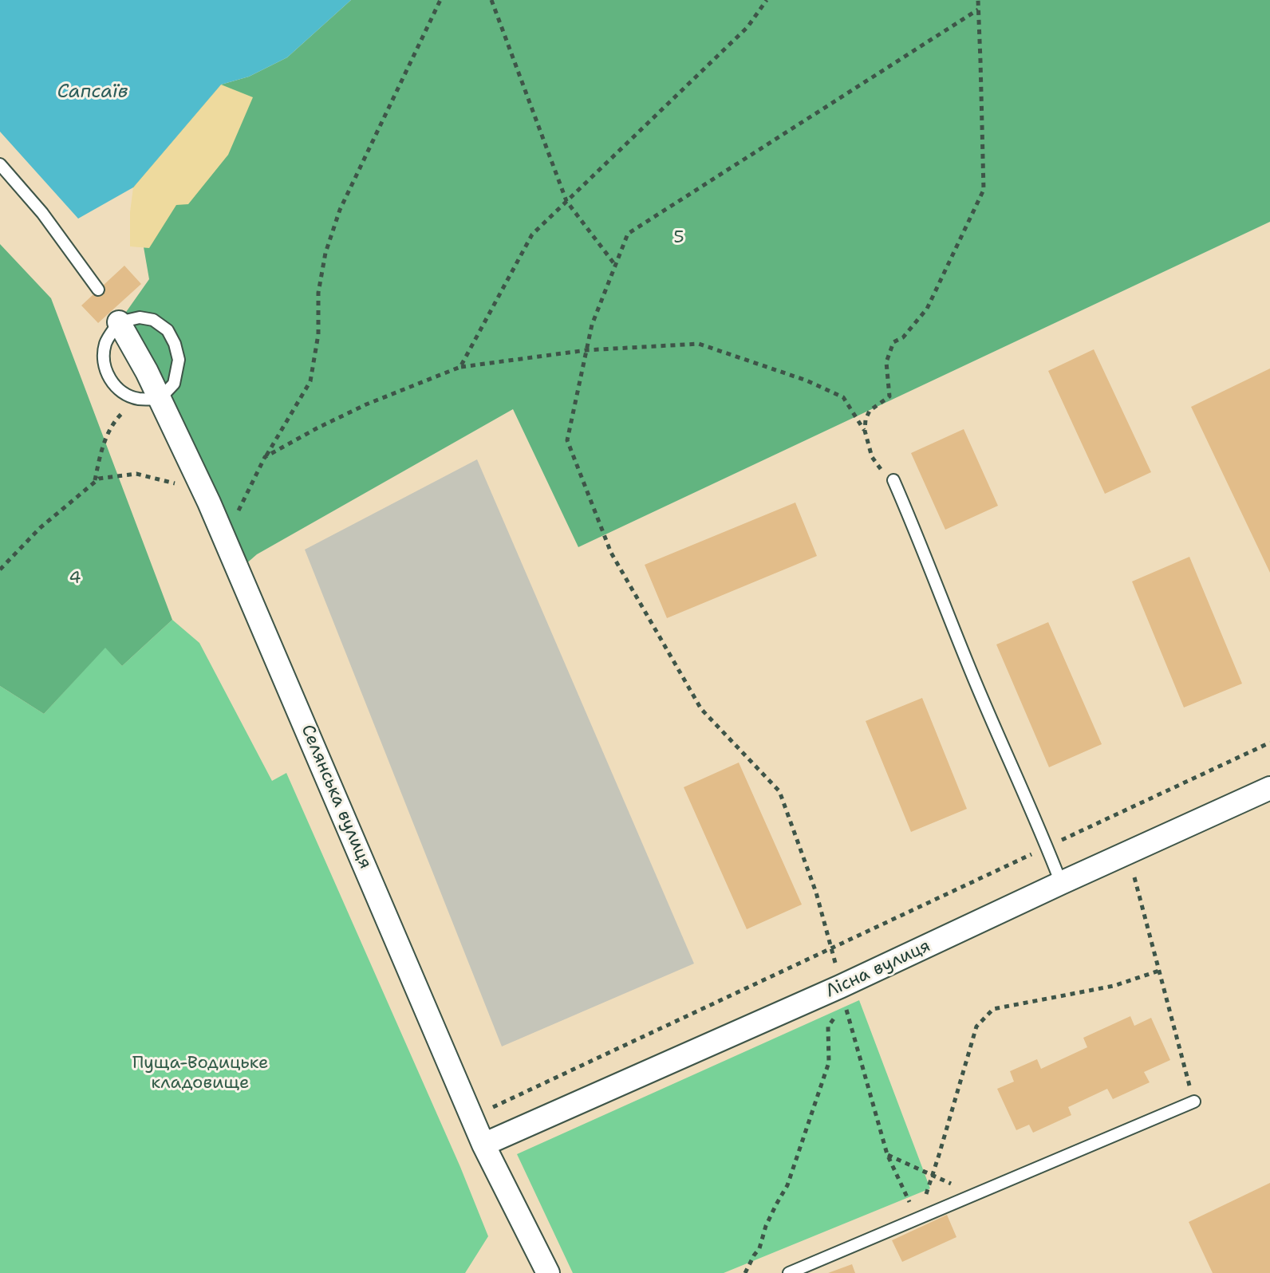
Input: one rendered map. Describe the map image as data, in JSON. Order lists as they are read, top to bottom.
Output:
{
  "streets": {
    "street": ["Селянська вулиця", "Лісна вулиця"]
  },
  "crossings": [
    ["Селянська вулиця", "Лісна вулиця"]
  ],
  "water": ["Сапсаїв"],
  "parks": ["5", "4", "Пуща-Водицьке кладовище"]
}
